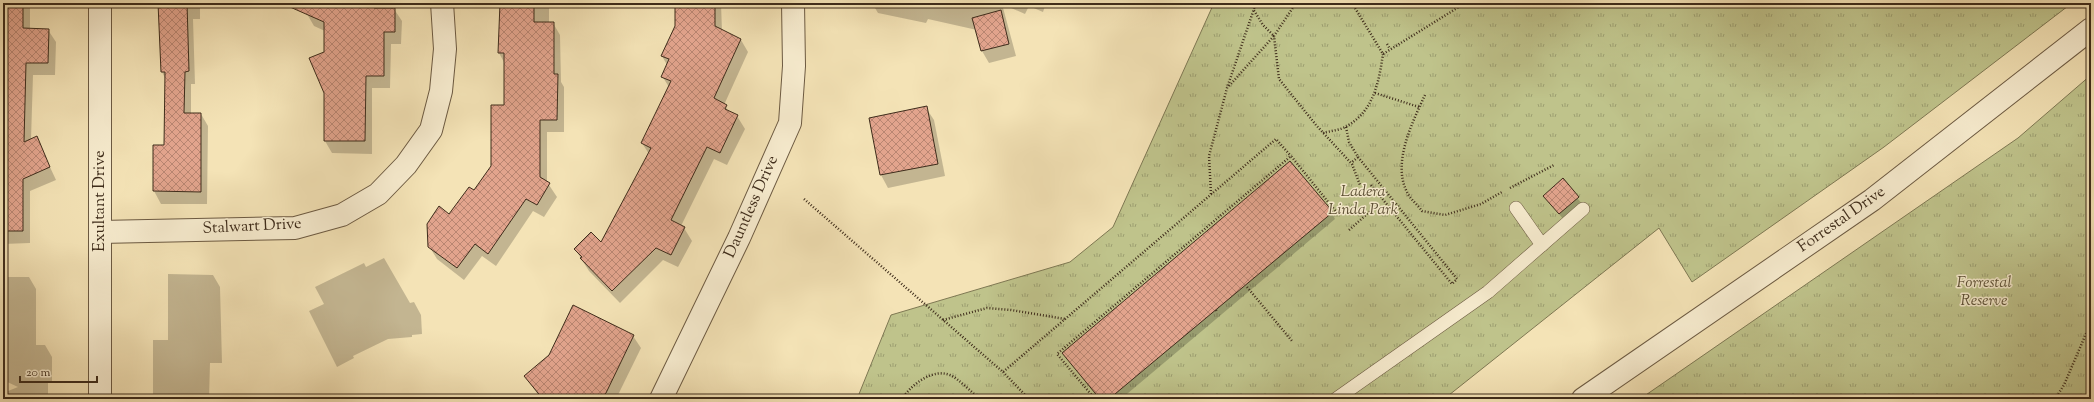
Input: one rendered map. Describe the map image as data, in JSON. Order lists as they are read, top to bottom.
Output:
{
  "streets": {
    "street": [
      "Exultant Drive",
      "Dauntless Drive",
      "Forrestal Drive",
      "Stalwart Drive"
    ]
  },
  "crossings": [
    ["Exultant Drive", "Stalwart Drive"]
  ],
  "parks": ["Ladera Linda Park", "Forrestal Reserve"],
  "scale_bar": "20 m"
}
